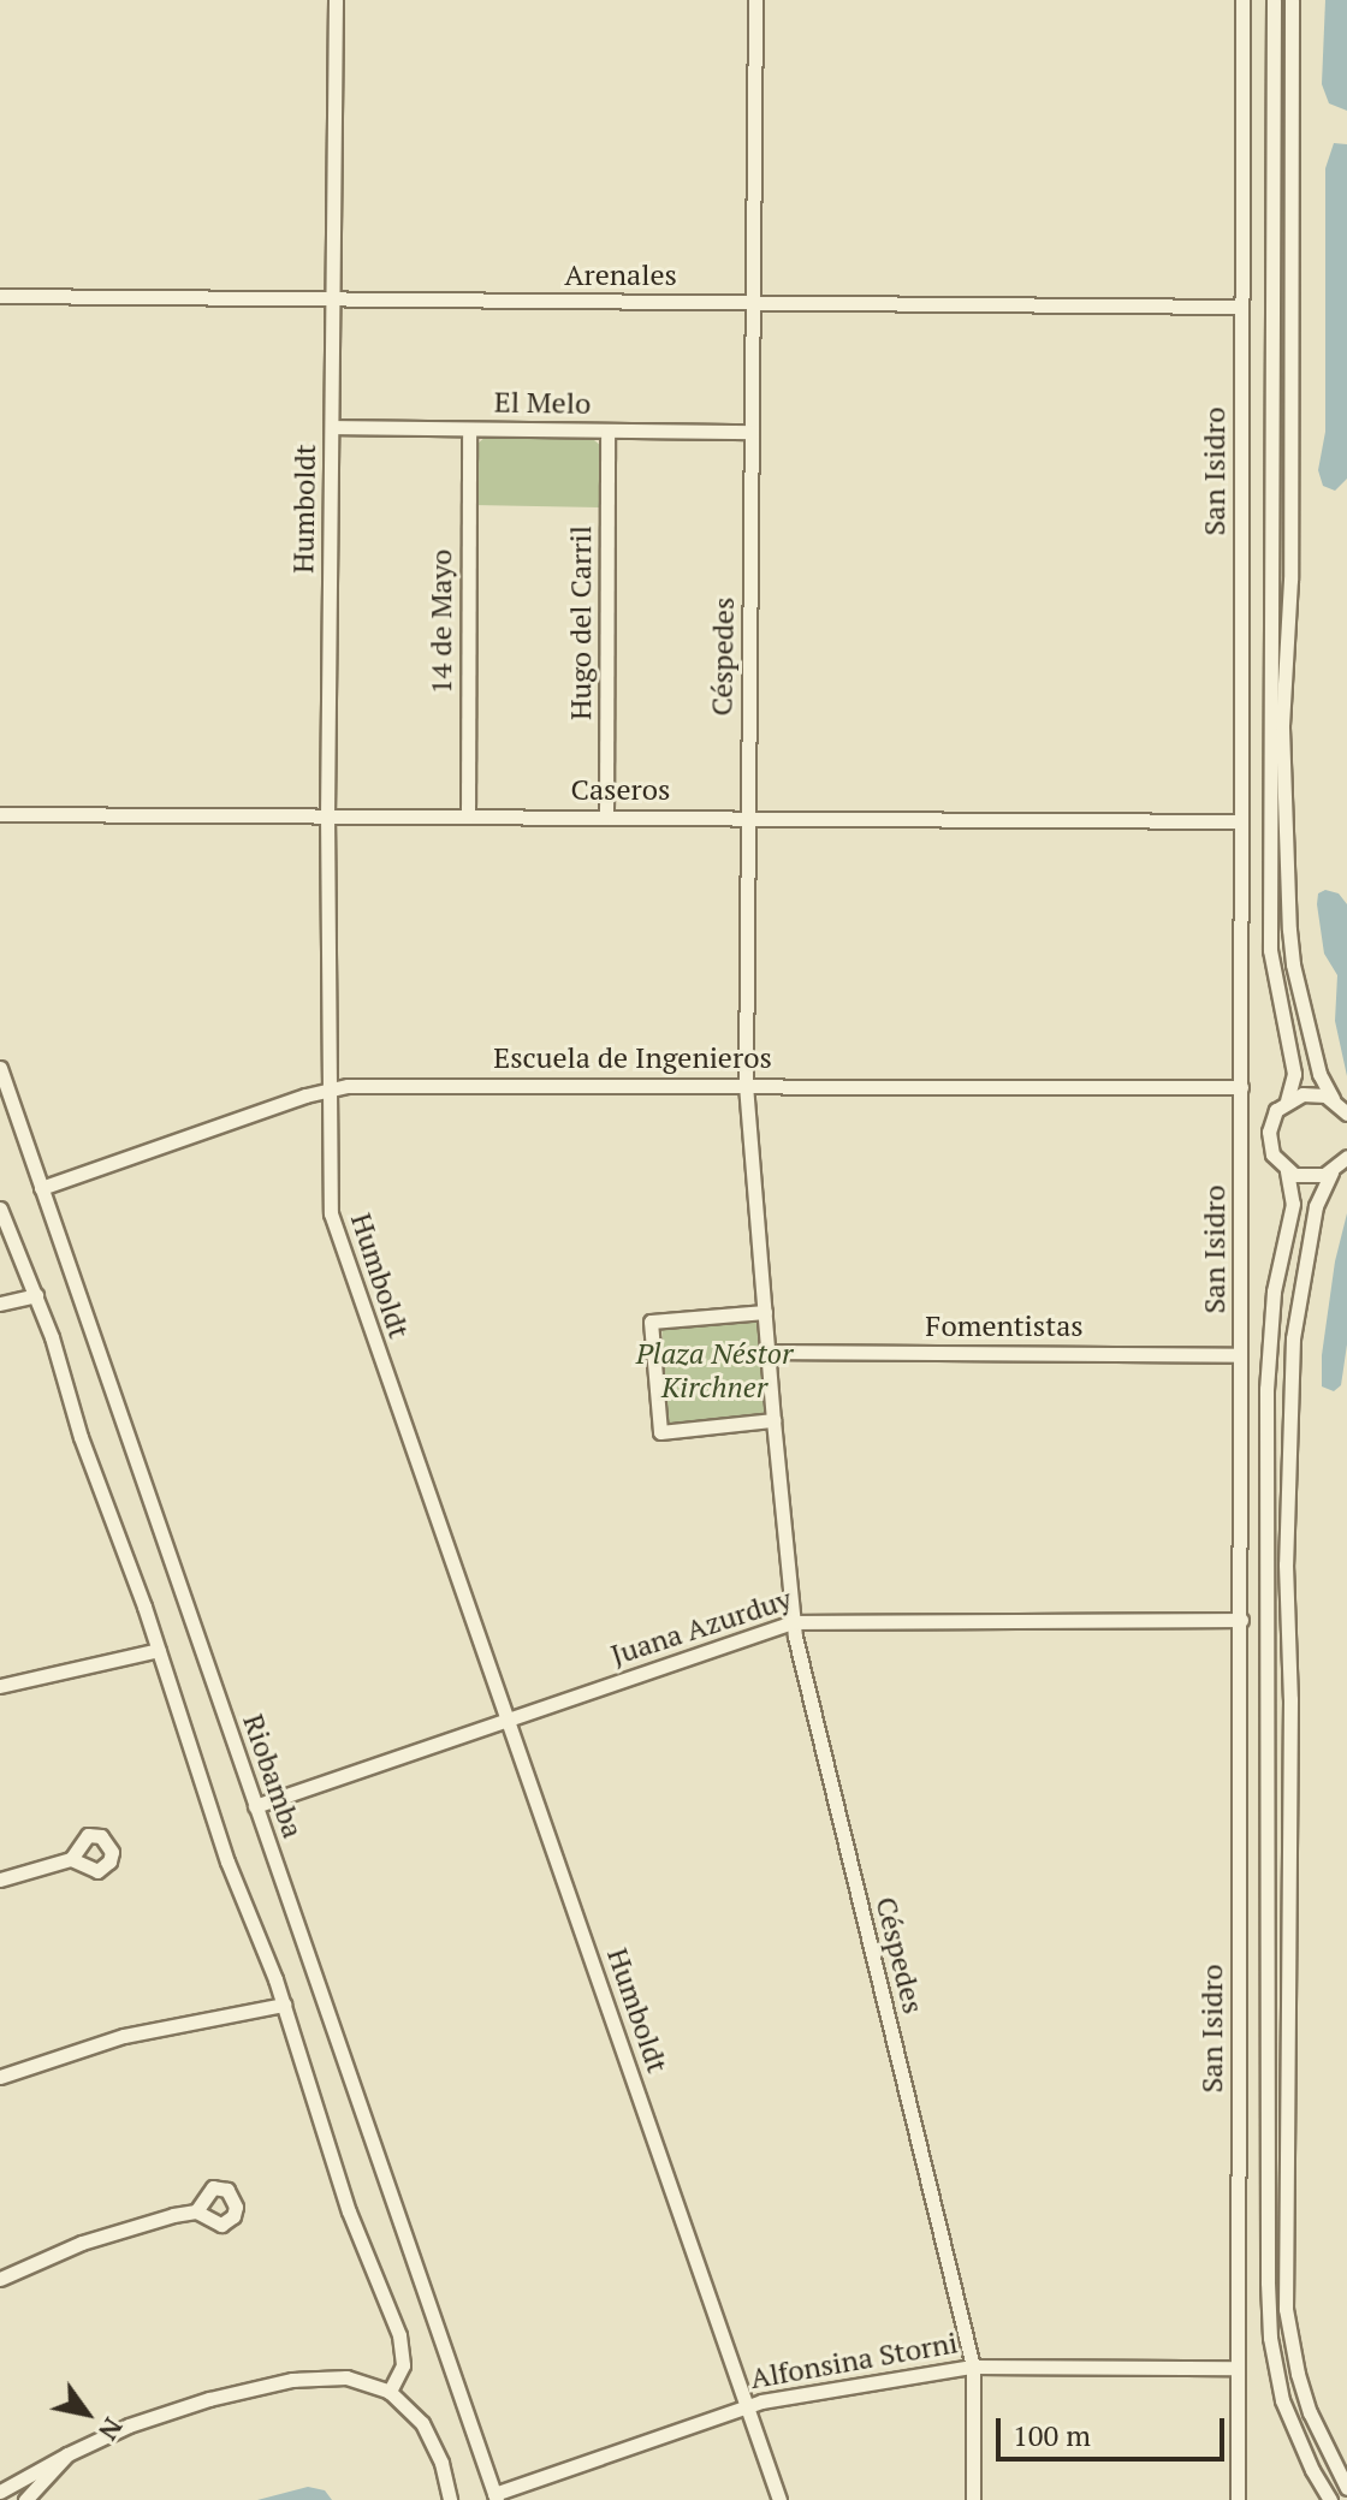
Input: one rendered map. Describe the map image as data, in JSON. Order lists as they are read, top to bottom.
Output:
{
  "streets": {
    "street": [
      "Arenales",
      "El Melo",
      "San Isidro",
      "Humboldt",
      "14 de Mayo",
      "Hugo del Carril",
      "Céspedes",
      "Caseros",
      "Escuela de Ingenieros",
      "Fomentistas",
      "Juana Azurduy",
      "Riobamba",
      "Alfonsina Storni"
    ]
  },
  "crossings": [
    ["Arenales", "San Isidro"],
    ["Arenales", "Humboldt"],
    ["Arenales", "Céspedes"],
    ["El Melo", "Humboldt"],
    ["El Melo", "14 de Mayo"],
    ["El Melo", "Hugo del Carril"],
    ["El Melo", "Céspedes"],
    ["San Isidro", "Caseros"],
    ["San Isidro", "Escuela de Ingenieros"],
    ["San Isidro", "Fomentistas"],
    ["San Isidro", "Juana Azurduy"],
    ["San Isidro", "Alfonsina Storni"],
    ["Humboldt", "Caseros"],
    ["Humboldt", "Escuela de Ingenieros"],
    ["Humboldt", "Juana Azurduy"],
    ["Humboldt", "Alfonsina Storni"],
    ["14 de Mayo", "Caseros"],
    ["Hugo del Carril", "Caseros"],
    ["Céspedes", "Caseros"],
    ["Céspedes", "Escuela de Ingenieros"],
    ["Céspedes", "Fomentistas"],
    ["Céspedes", "Juana Azurduy"],
    ["Céspedes", "Alfonsina Storni"],
    ["Escuela de Ingenieros", "Riobamba"],
    ["Juana Azurduy", "Riobamba"],
    ["Riobamba", "Alfonsina Storni"]
  ],
  "parks": ["Plaza Néstor Kirchner"],
  "scale_bar": "100 m",
  "north": "bottom right"
}
